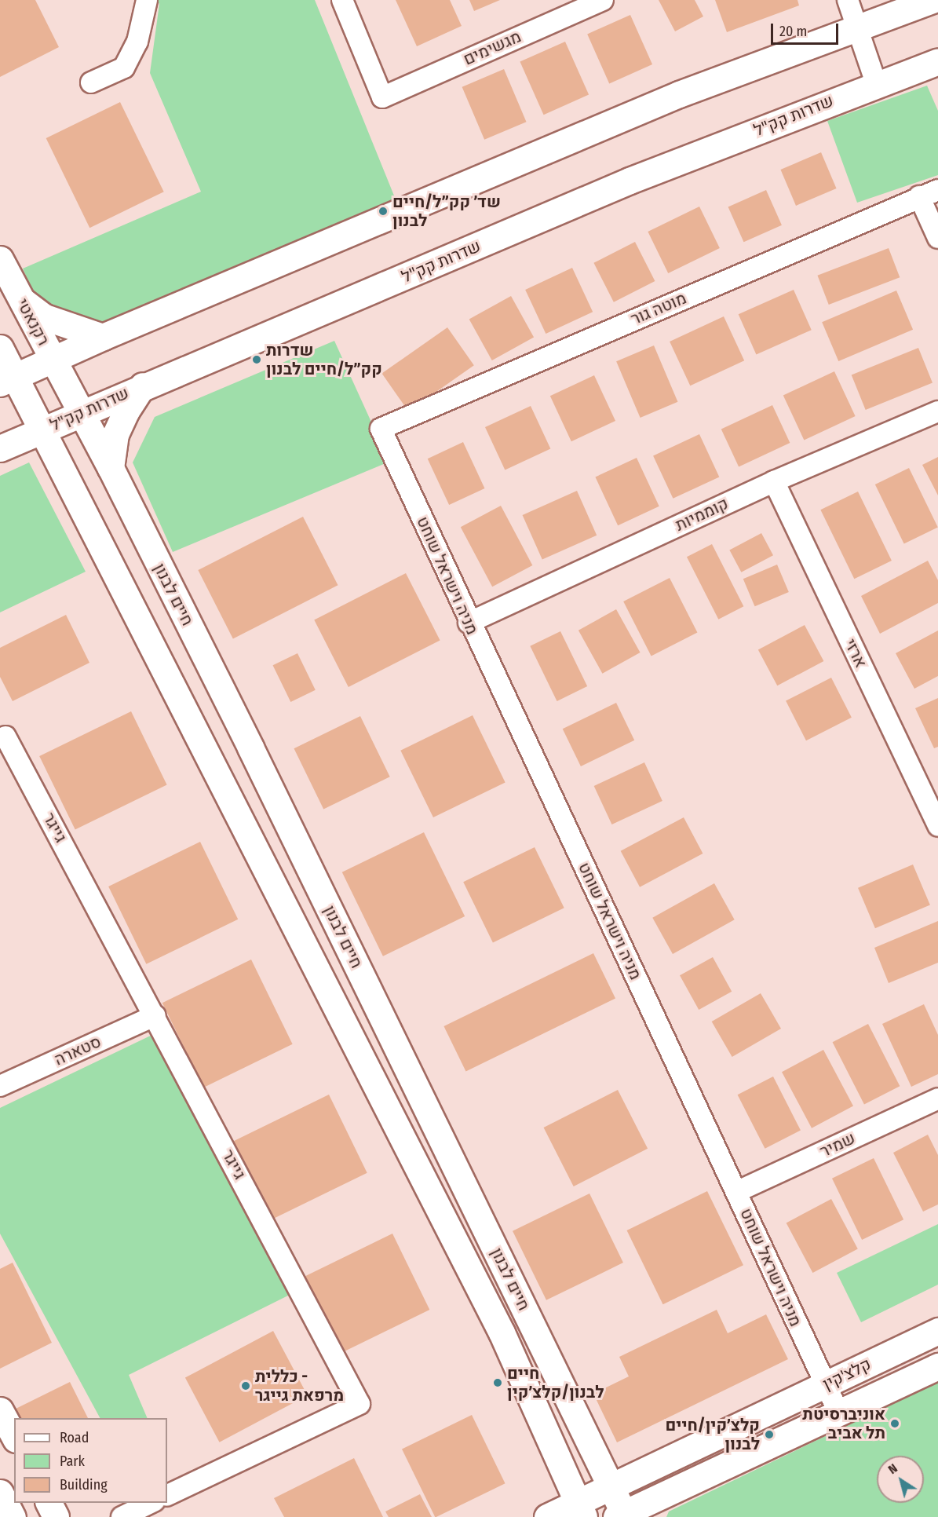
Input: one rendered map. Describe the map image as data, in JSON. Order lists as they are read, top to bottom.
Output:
{
  "streets": {
    "main road": [
      "שדרות קק\"ל",
      "רקנאטי",
      "חיים לבנון",
      "קלצ'קין"
    ],
    "street": [
      "מגשימים",
      "מוטה גור",
      "קוממיות",
      "מניה וישראל שוחט",
      "ארזי",
      "גייגר",
      "סטארה",
      "שמיר"
    ]
  },
  "crossings": [
    ["שדרות קק\"ל", "חיים לבנון"],
    ["מוטה גור", "מניה וישראל שוחט"],
    ["רקנאטי", "חיים לבנון"],
    ["קוממיות", "מניה וישראל שוחט"],
    ["קוממיות", "ארזי"],
    ["מניה וישראל שוחט", "שמיר"],
    ["מניה וישראל שוחט", "קלצ'קין"],
    ["חיים לבנון", "קלצ'קין"],
    ["גייגר", "סטארה"]
  ],
  "places": [
    "שד׳ קק״ל/חיים לבנון",
    "שדרות קק״ל/חיים לבנון",
    "חיים לבנון/קלצ׳קין",
    "כללית - מרפאת גייגר",
    "אוניברסיטת תל אביב",
    "קלצ׳קין/חיים לבנון"
  ],
  "legend": ["Road", "Park", "Building"],
  "scale_bar": "20 m",
  "north": "top left"
}
